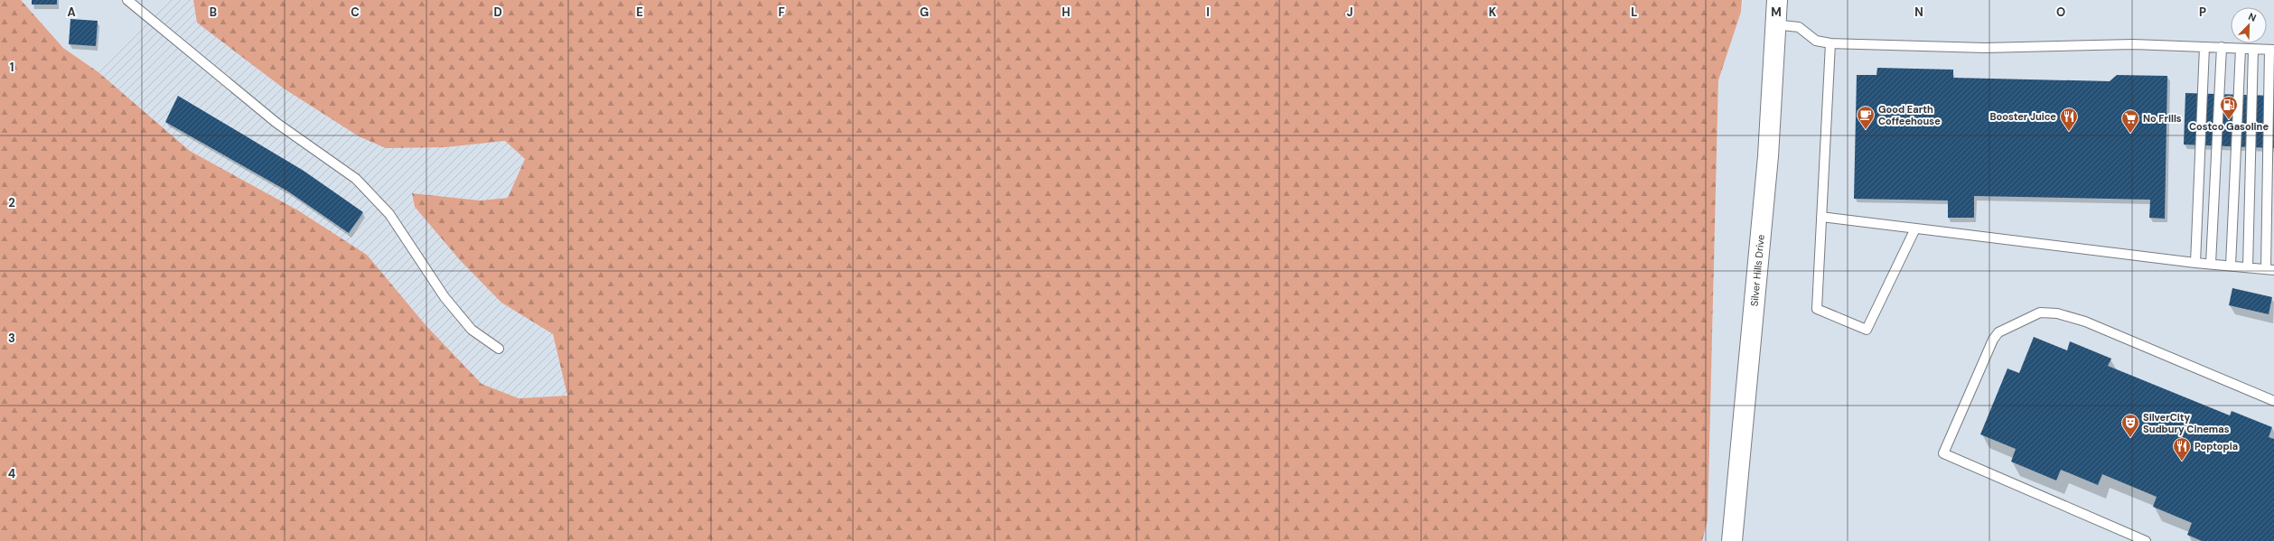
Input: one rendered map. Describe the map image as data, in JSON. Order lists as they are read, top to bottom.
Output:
{
  "streets": {
    "street": ["Silver Hills Drive"]
  },
  "places": {
    "fuel station": ["Costco Gasoline"],
    "cafe": ["Good Earth Coffeehouse"],
    "restaurant": ["Booster Juice", "Poptopia"],
    "supermarket": ["No Frills"],
    "theatre": ["SilverCity Sudbury Cinemas"]
  },
  "north": "top right",
  "grid": {
    "columns": [
      "A",
      "B",
      "C",
      "D",
      "E",
      "F",
      "G",
      "H",
      "I",
      "J",
      "K",
      "L",
      "M",
      "N",
      "O",
      "P"
    ],
    "rows": [
      "1",
      "2",
      "3",
      "4"
    ]
  }
}
